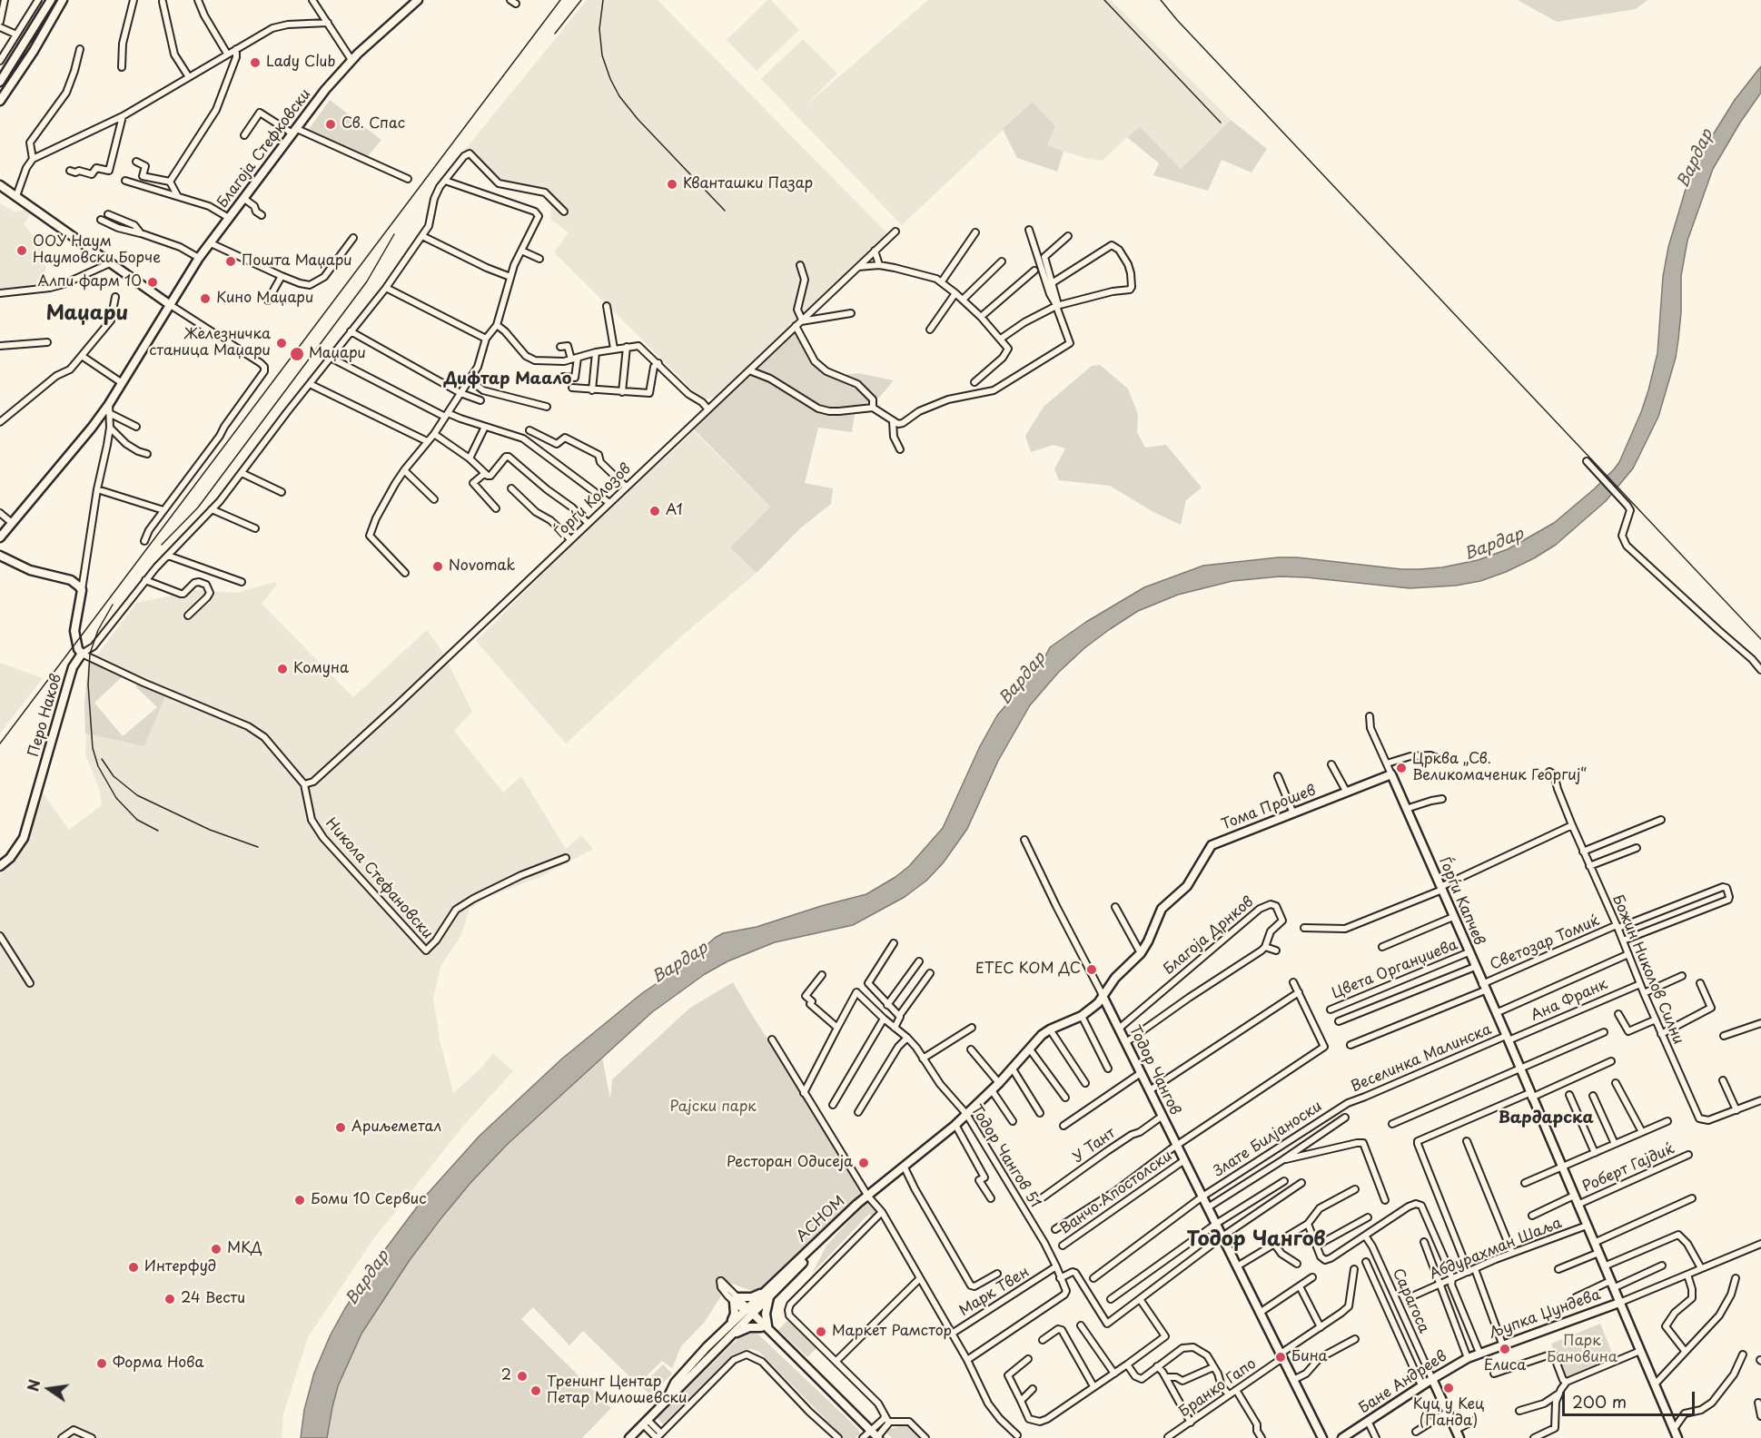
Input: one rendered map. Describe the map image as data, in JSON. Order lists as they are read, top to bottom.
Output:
{
  "streets": {
    "street": [
      "Благоја Стефковски",
      "Ѓорѓи Колозов",
      "Перо Наков",
      "Тома Прошев",
      "Никола Стефановски",
      "Ѓорѓи Капчев",
      "Благоја Дрнков",
      "Светозар Томиќ",
      "Цвета Органџиева",
      "Божин Николов Силни",
      "Ана Франк",
      "Веселинка Малинска",
      "Тодор Чангов",
      "Злате Билјаноски",
      "У Тант",
      "Тодор Чангов 51",
      "Роберт Гајдиќ",
      "Ванчо Апостолски",
      "АСНОМ",
      "Абдурахман Шаља",
      "Марк Твен",
      "Сарагоса",
      "Љупка Џундева",
      "Бане Андреев",
      "Бранко Гапо"
    ]
  },
  "crossings": [
    ["Ѓорѓи Колозов", "Никола Стефановски"],
    ["Перо Наков", "Никола Стефановски"],
    ["Тома Прошев", "Ѓорѓи Капчев"],
    ["Тома Прошев", "Тодор Чангов"],
    ["Тома Прошев", "АСНОМ"],
    ["Ѓорѓи Капчев", "Светозар Томиќ"],
    ["Ѓорѓи Капчев", "Цвета Органџиева"],
    ["Ѓорѓи Капчев", "Ана Франк"],
    ["Ѓорѓи Капчев", "Веселинка Малинска"],
    ["Ѓорѓи Капчев", "Роберт Гајдиќ"],
    ["Ѓорѓи Капчев", "Абдурахман Шаља"],
    ["Ѓорѓи Капчев", "Љупка Џундева"],
    ["Благоја Дрнков", "Тодор Чангов"],
    ["Светозар Томиќ", "Божин Николов Силни"],
    ["Божин Николов Силни", "Ана Франк"],
    ["Ана Франк", "Веселинка Малинска"],
    ["Веселинка Малинска", "Злате Билјаноски"],
    ["Тодор Чангов", "Злате Билјаноски"],
    ["Тодор Чангов", "У Тант"],
    ["Тодор Чангов", "Ванчо Апостолски"],
    ["Тодор Чангов", "Бранко Гапо"],
    ["Тодор Чангов 51", "АСНОМ"],
    ["Тодор Чангов 51", "Марк Твен"],
    ["Сарагоса", "Бане Андреев"],
    ["Љупка Џундева", "Бане Андреев"]
  ],
  "districts": [
    "Маџари",
    "Дифтар Маало",
    "Вардарска",
    "Тодор Чангов"
  ],
  "water": ["Вардар"],
  "parks": ["Рајски парк", "Парк Бановина"],
  "places": [
    "Lady Club",
    "Св. Спас",
    "Кванташки Пазар",
    "ООУ Наум Наумовски Борче",
    "Пошта Маџари",
    "Алпи фарм 10",
    "Кино Маџари",
    "Железничка станица Маџари",
    "Маџари",
    "А1",
    "Novomak",
    "Комуна",
    "Црква „Св. Великомаченик Георгиј“",
    "ЕТЕС КОМ ДС",
    "Ариљеметал",
    "Ресторан Одисеја",
    "Боми 10 Сервис",
    "МКД",
    "Интерфуд",
    "24 Вести",
    "Маркет Рамстор",
    "Елиса",
    "Бина",
    "Форма Нова",
    "2",
    "Куц у Кец (Панда)",
    "Тренинг Центар Петар Милошевски"
  ],
  "scale_bar": "200 m",
  "north": "left"
}
